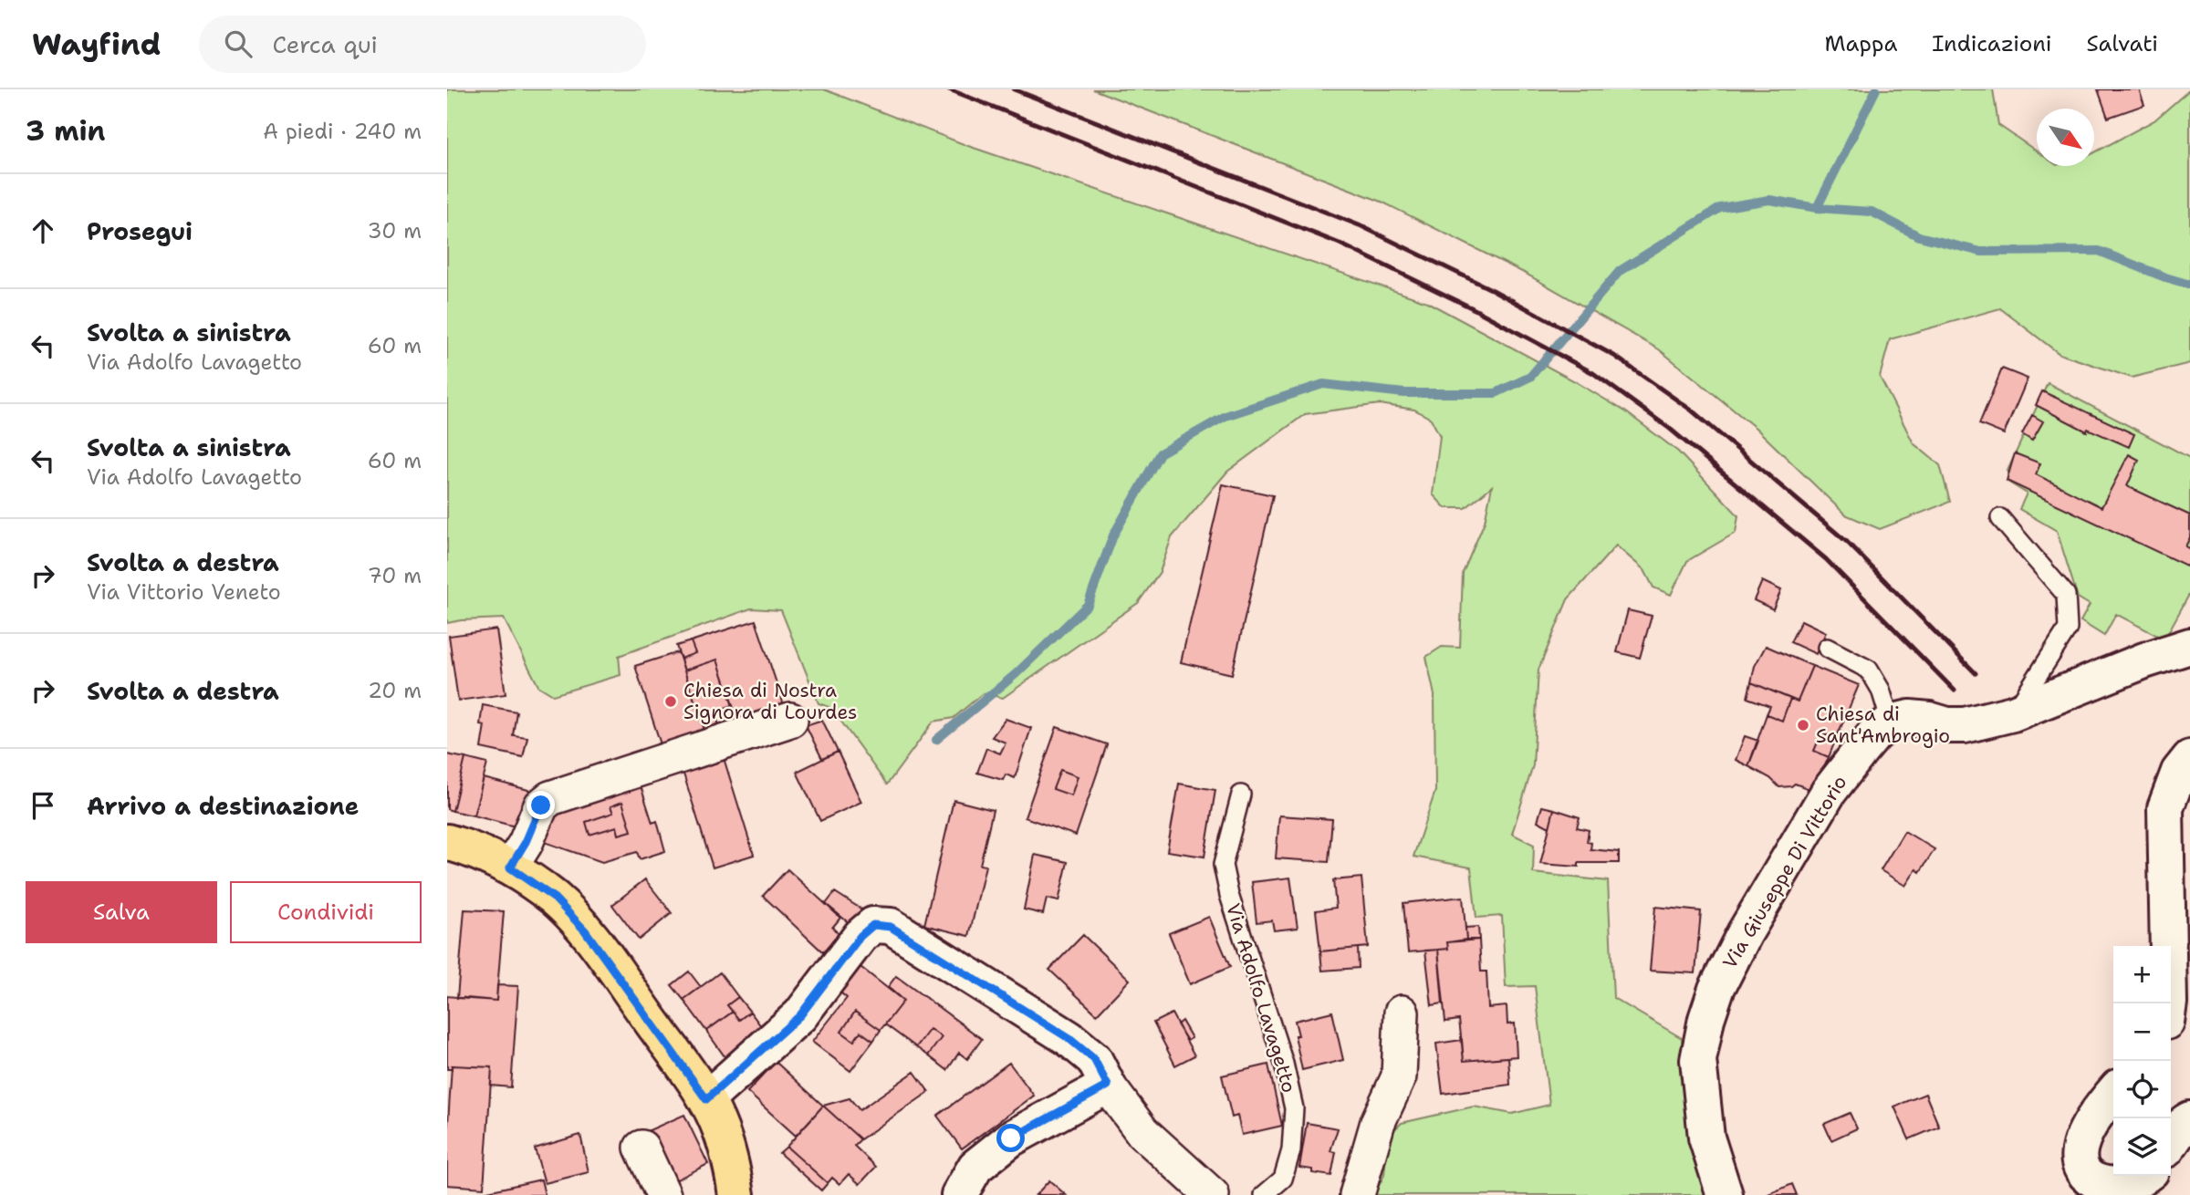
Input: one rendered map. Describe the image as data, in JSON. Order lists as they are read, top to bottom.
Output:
{
  "streets": {
    "street": ["Via Giuseppe Di Vittorio"],
    "lane": ["Via Adolfo Lavagetto"]
  },
  "places": ["Chiesa di Nostra Signora di Lourdes", "Chiesa di Sant'Ambrogio"],
  "north": "bottom right",
  "page": {
    "header": "Wayfind",
    "search": "Cerca qui",
    "nav": ["Mappa", "Indicazioni", "Salvati"],
    "heading": ["3 min", "A piedi · 240 m"],
    "list": [
      ["Prosegui", "30 m"],
      ["Svolta a sinistra", "Via Adolfo Lavagetto", "60 m"],
      ["Svolta a sinistra", "Via Adolfo Lavagetto", "60 m"],
      ["Svolta a destra", "Via Vittorio Veneto", "70 m"],
      ["Svolta a destra", "20 m"],
      "Arrivo a destinazione"
    ],
    "buttons": ["Salva", "Condividi"],
    "map_buttons": ["+", "−"]
  }
}
